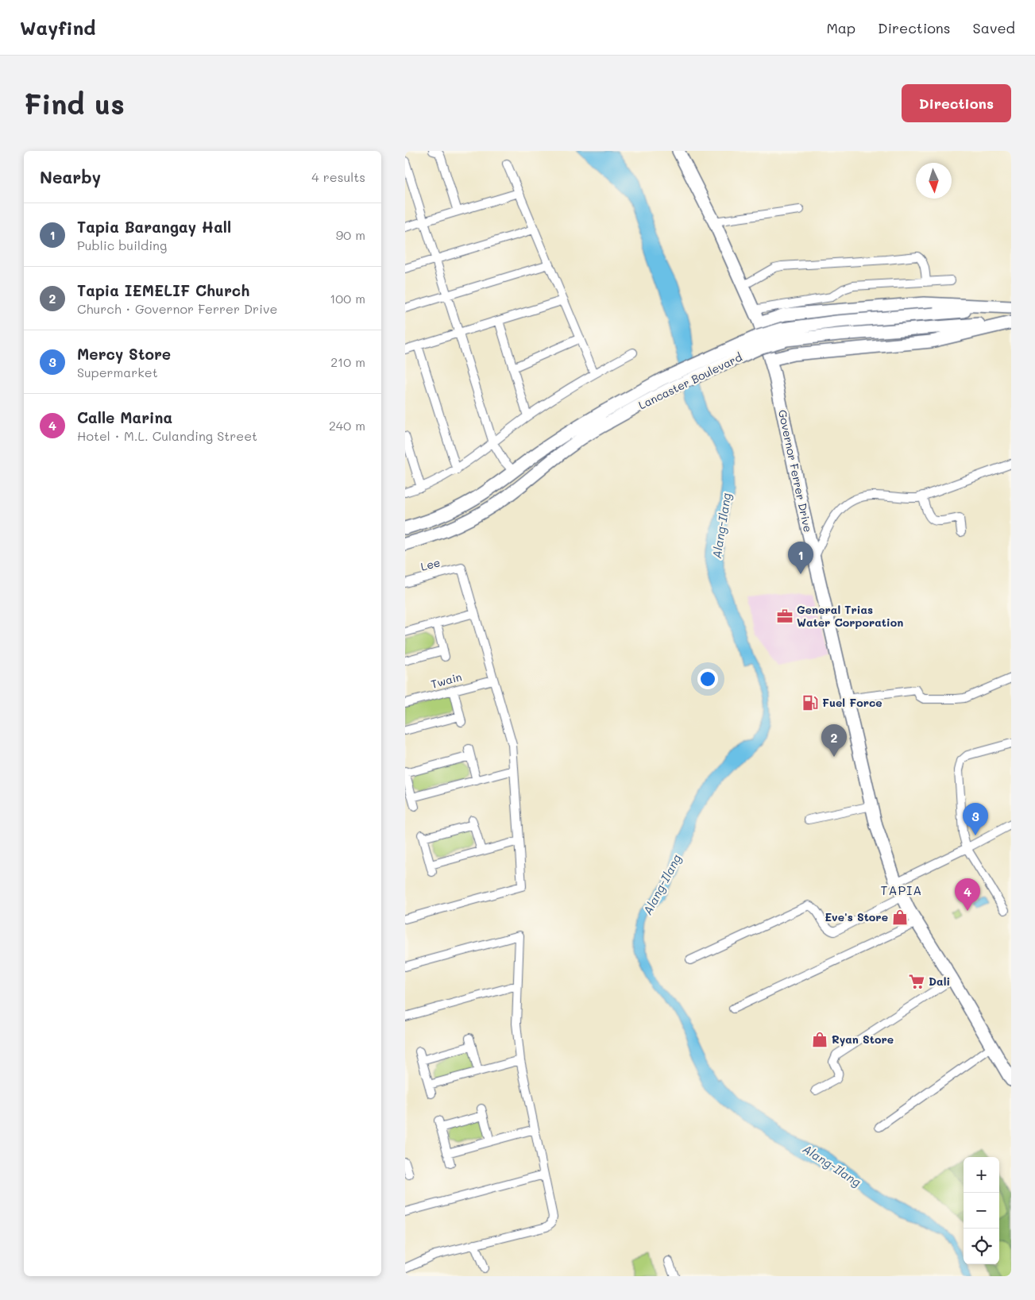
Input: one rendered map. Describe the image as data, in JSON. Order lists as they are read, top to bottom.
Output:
{
  "streets": {
    "main road": ["Lancaster Boulevard", "Governor Ferrer Drive"],
    "street": ["Lee", "Twain"]
  },
  "districts": ["TAPIA"],
  "water": ["Alang-Ilang"],
  "places": {
    "office": ["General Trias Water Corporation"],
    "fuel station": ["Fuel Force"],
    "shop": ["Eve's Store", "Ryan Store"],
    "supermarket": ["Dali"]
  },
  "north": "bottom",
  "page": {
    "header": "Wayfind",
    "nav": ["Map", "Directions", "Saved"],
    "buttons": "Directions",
    "title": "Find us",
    "heading": ["Nearby", "4 results"],
    "list": [
      {
        "mark": "1",
        "name": "Tapia Barangay Hall",
        "note": "Public building",
        "value": "90 m"
      },
      {
        "mark": "2",
        "name": "Tapia IEMELIF Church",
        "note": "Church · Governor Ferrer Drive",
        "value": "100 m"
      },
      {
        "mark": "3",
        "name": "Mercy Store",
        "note": "Supermarket",
        "value": "210 m"
      },
      {
        "mark": "4",
        "name": "Calle Marina",
        "note": "Hotel · M.L. Culanding Street",
        "value": "240 m"
      }
    ],
    "pins": [
      "1",
      "2",
      "3",
      "4"
    ],
    "map_buttons": ["+", "−"]
  }
}
